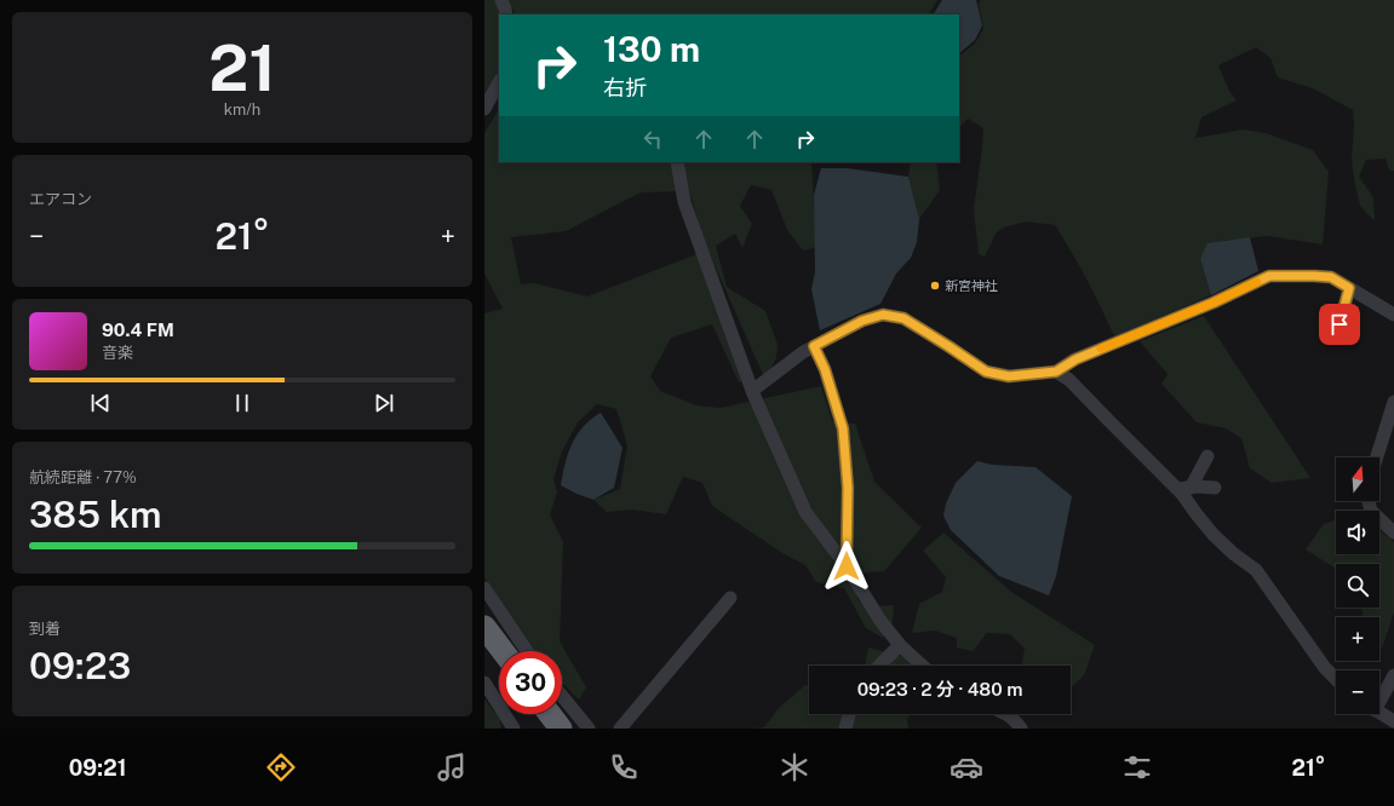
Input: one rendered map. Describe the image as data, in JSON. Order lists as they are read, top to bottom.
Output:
{
  "places": ["新宮神社"],
  "north": "top",
  "page": {
    "tile": [
      ["21", "km/h"],
      "エアコン",
      ["航続距離 · 77%", "385 km"],
      ["到着", "09:23"]
    ],
    "turn": ["130 m", "右折"],
    "heat": ["−", "21°", "+"],
    "song": ["90.4 FM", "音楽"],
    "map_buttons": ["+", "−"],
    "limit": "30",
    "trip": "09:23 · 2 分 · 480 m",
    "tabs": ["09:21", "21°"]
  }
}
